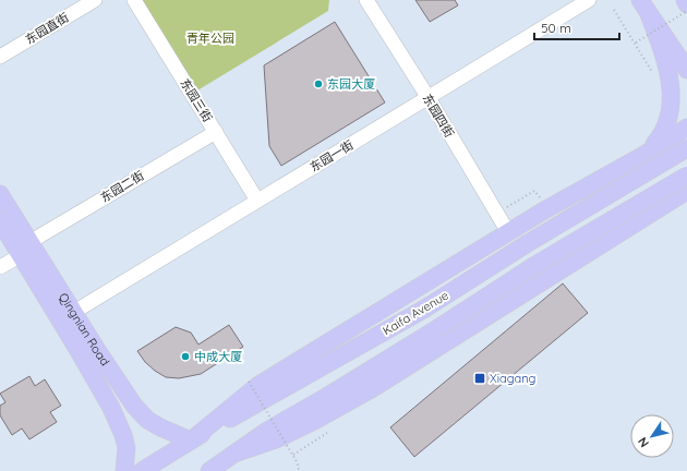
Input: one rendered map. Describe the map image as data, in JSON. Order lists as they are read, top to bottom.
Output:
{
  "streets": {
    "main road": ["Kaifa Avenue", "Qingnian Road"],
    "street": [
      "东园直街",
      "东园三街",
      "东园四街",
      "东园一街",
      "东园二街"
    ]
  },
  "crossings": [
    ["东园三街", "东园一街"],
    ["东园三街", "东园二街"],
    ["东园四街", "东园一街"],
    ["东园一街", "Qingnian Road"],
    ["东园二街", "Qingnian Road"],
    ["Kaifa Avenue", "Qingnian Road"]
  ],
  "parks": ["青年公园"],
  "places": {
    "other": ["东园大厦", "中成大厦"],
    "transit": ["Xiagang"]
  },
  "scale_bar": "50 m",
  "north": "bottom left"
}
